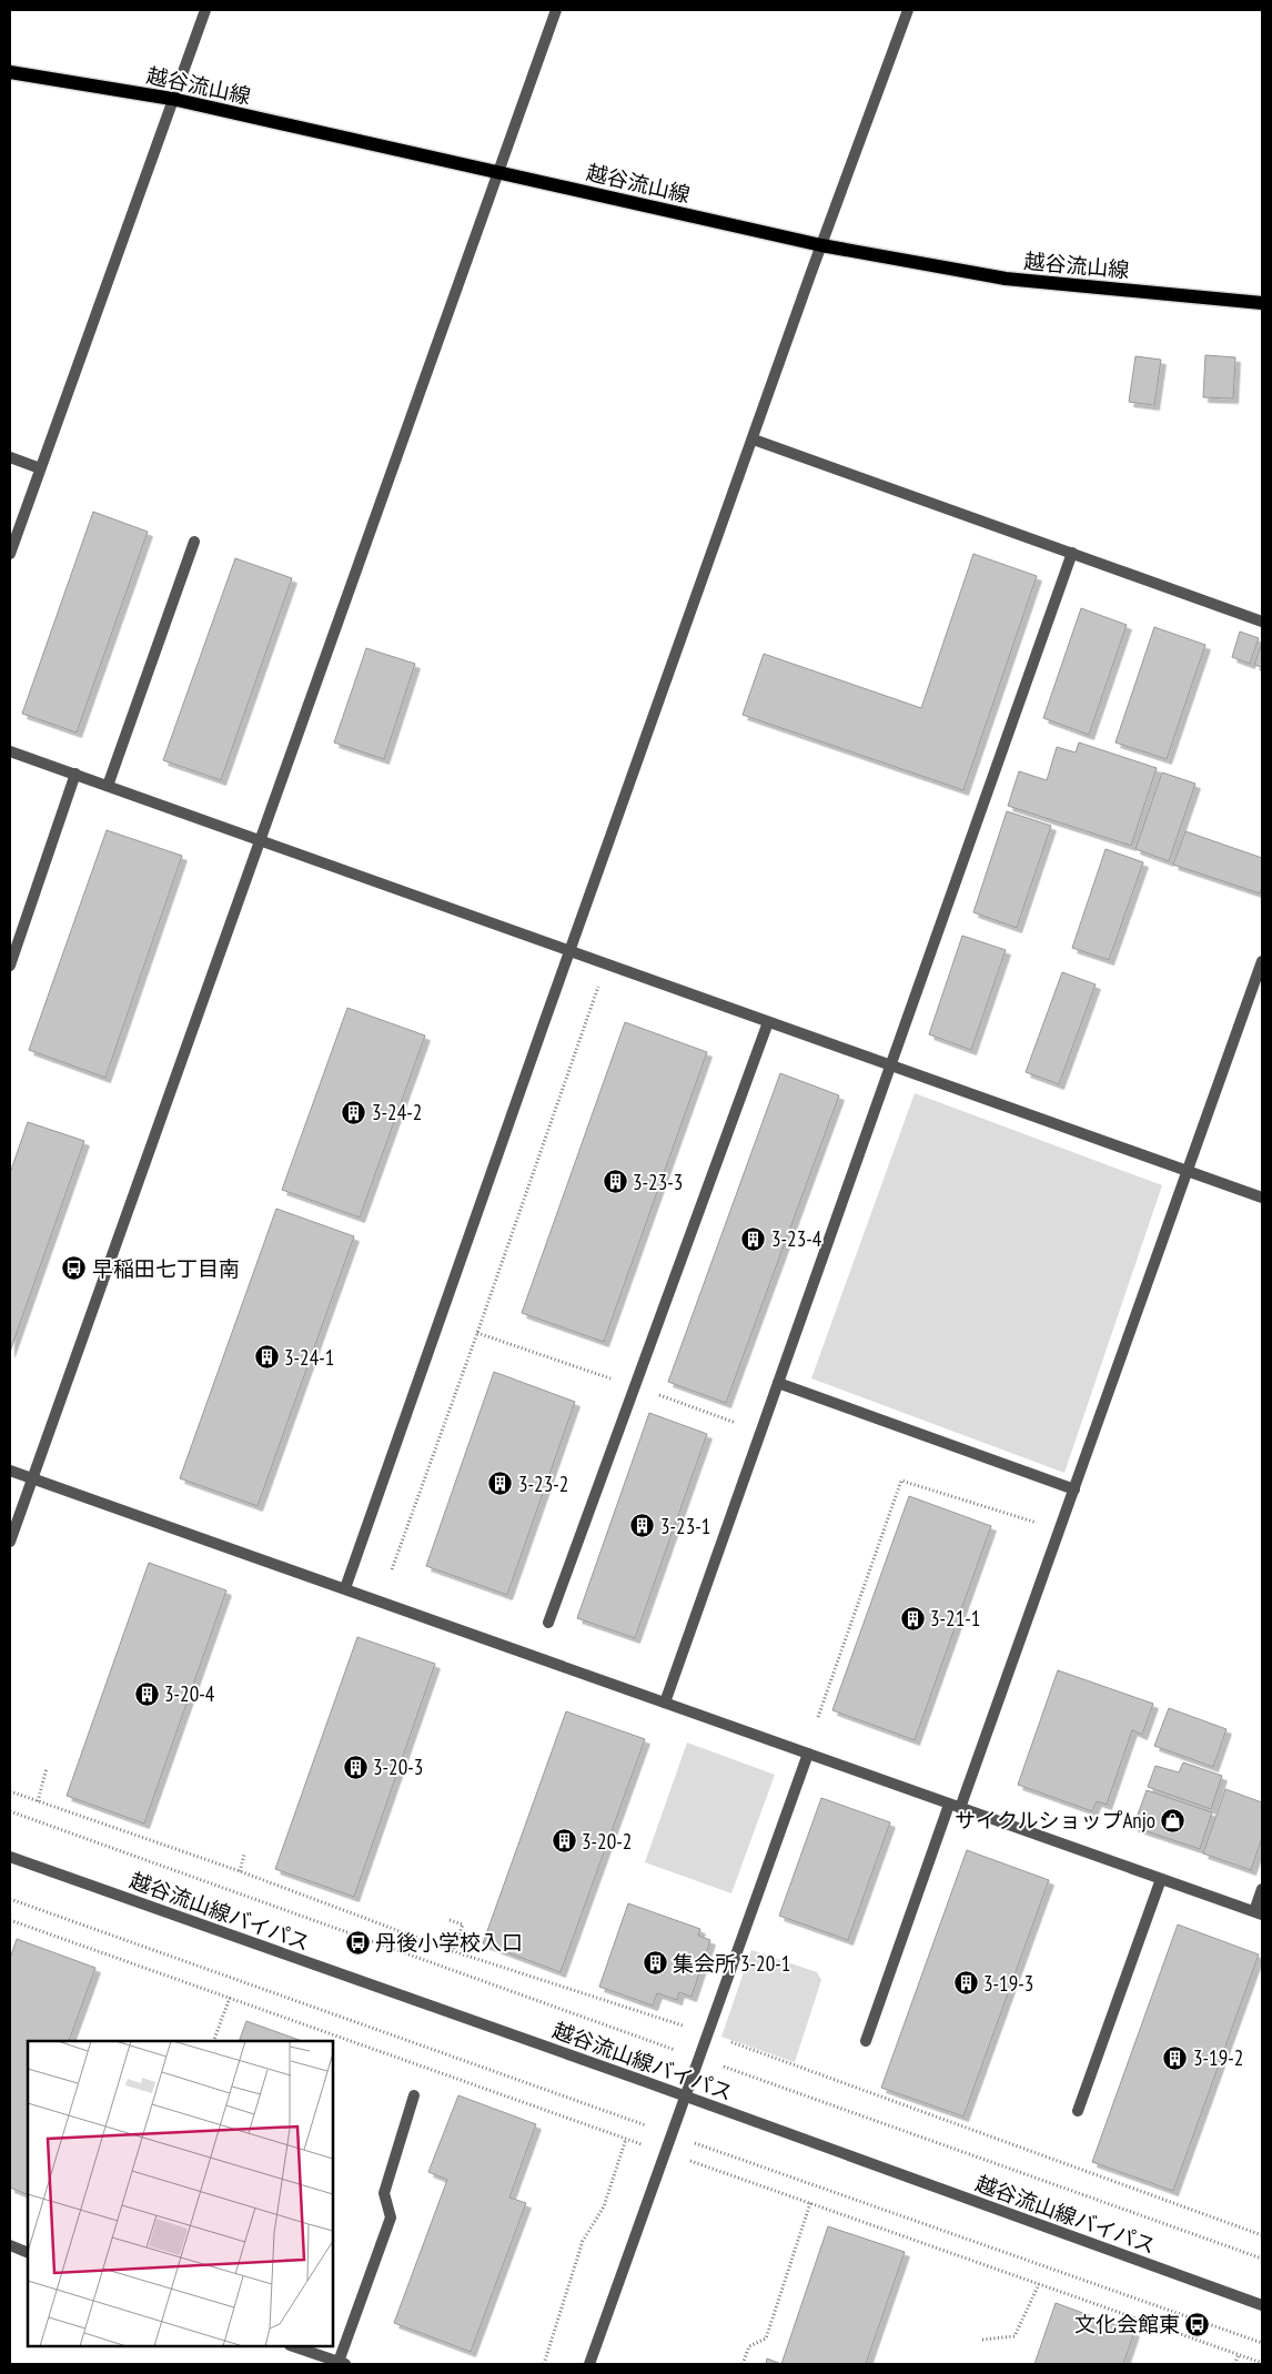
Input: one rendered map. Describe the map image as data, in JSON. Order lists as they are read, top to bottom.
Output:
{
  "streets": {
    "main road": ["越谷流山線"],
    "street": ["越谷流山線バイパス"]
  },
  "places": {
    "building": [
      "3-24-2",
      "3-23-3",
      "3-23-4",
      "3-24-1",
      "3-23-2",
      "3-23-1",
      "3-21-1",
      "3-20-4",
      "3-20-3",
      "3-20-2",
      "集会所 3-20-1",
      "3-19-3",
      "3-19-2"
    ],
    "bus stop": ["早稲田七丁目南", "丹後小学校入口", "文化会館東"],
    "shop": ["サイクルショップAnjo"]
  }
}
